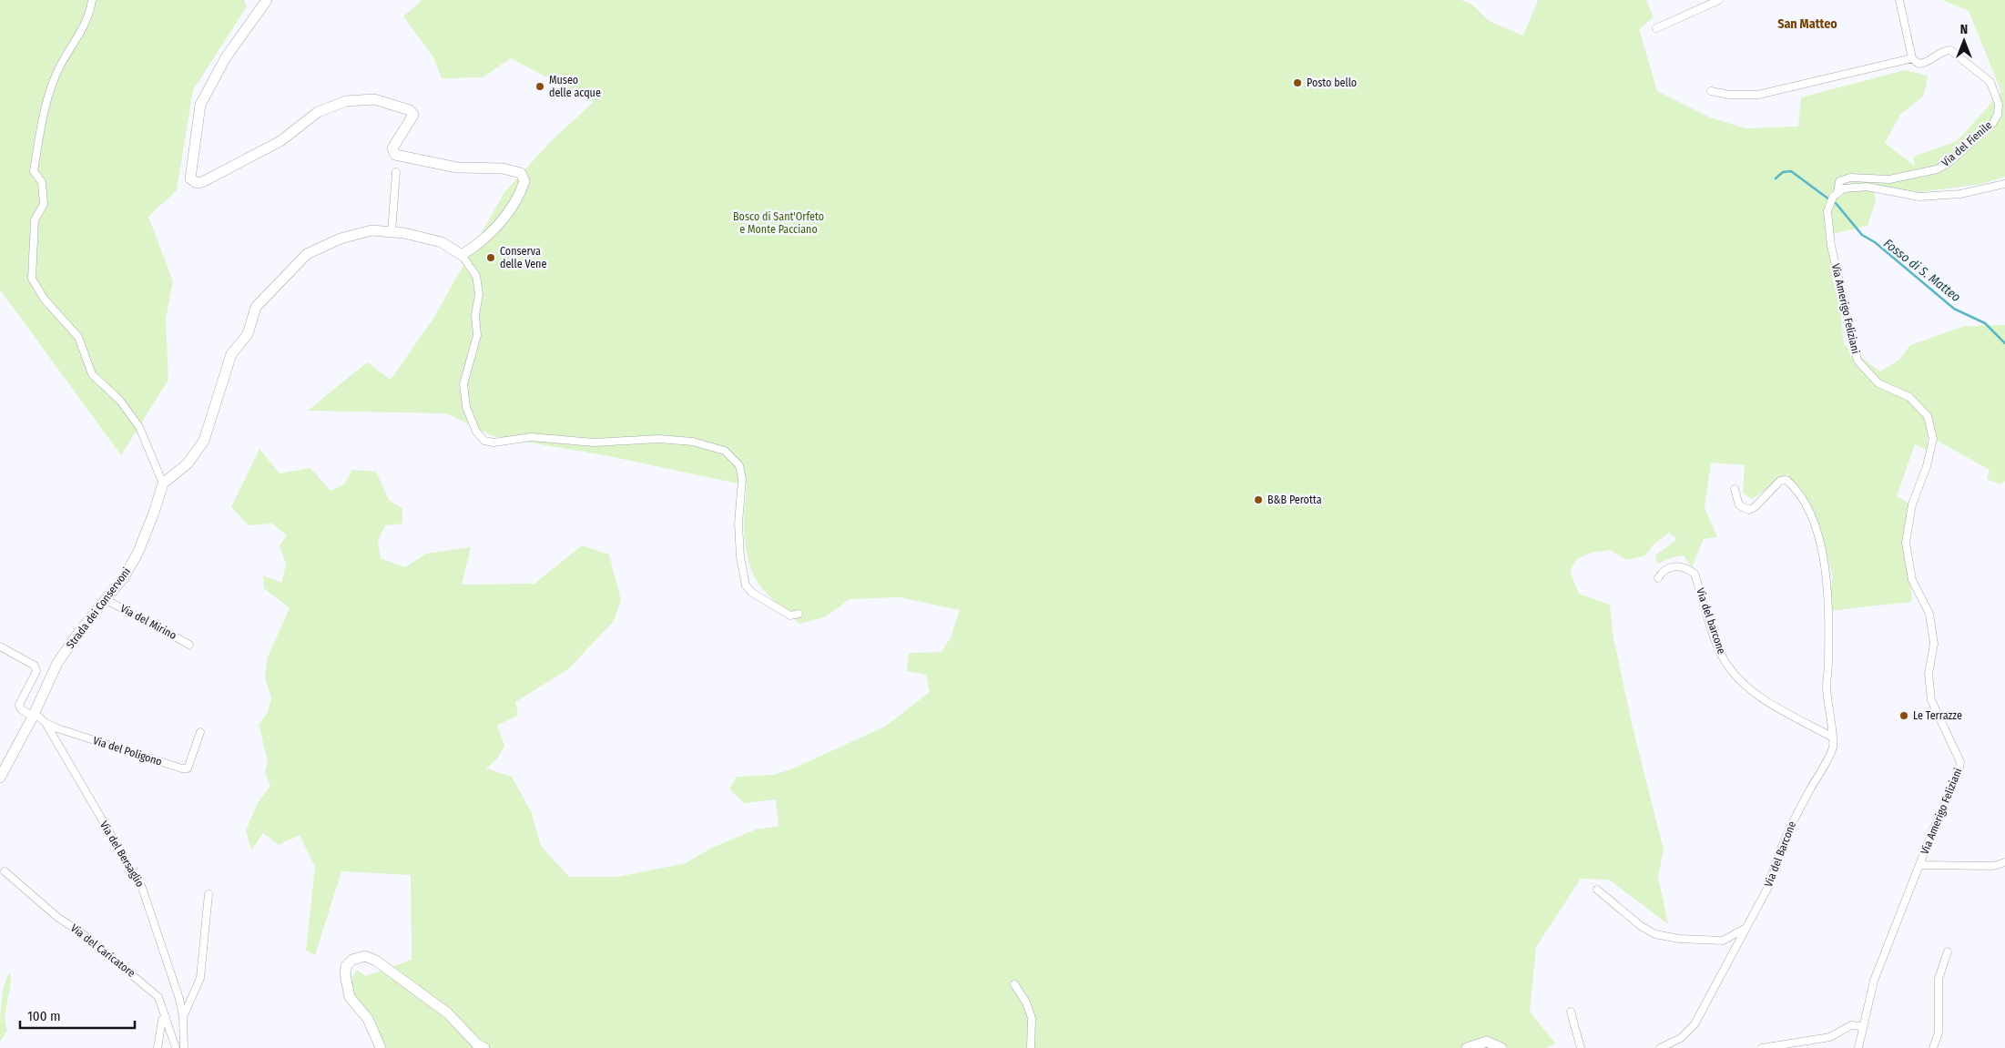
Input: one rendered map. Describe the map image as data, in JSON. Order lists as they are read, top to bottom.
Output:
{
  "streets": {
    "street": [
      "Via del Fienile",
      "Via Amerigo Feliziani",
      "Strada dei Conservoni",
      "Via del barcone",
      "Via del Mirino",
      "Via del Poligono",
      "Via del Bersaglio",
      "Via del Barcone",
      "Via del Caricatore"
    ]
  },
  "crossings": [
    ["Via del Fienile", "Via Amerigo Feliziani"],
    ["Strada dei Conservoni", "Via del Mirino"],
    ["Strada dei Conservoni", "Via del Poligono"],
    ["Via del barcone", "Via del Barcone"],
    ["Via del Poligono", "Via del Bersaglio"]
  ],
  "districts": ["San Matteo"],
  "water": ["Fosso di S. Matteo"],
  "parks": ["Bosco di Sant'Orfeto e Monte Pacciano"],
  "places": [
    "Posto bello",
    "Museo delle acque",
    "Conserva delle Vene",
    "B&B Perotta",
    "Le Terrazze"
  ],
  "scale_bar": "100 m",
  "north": "top"
}
